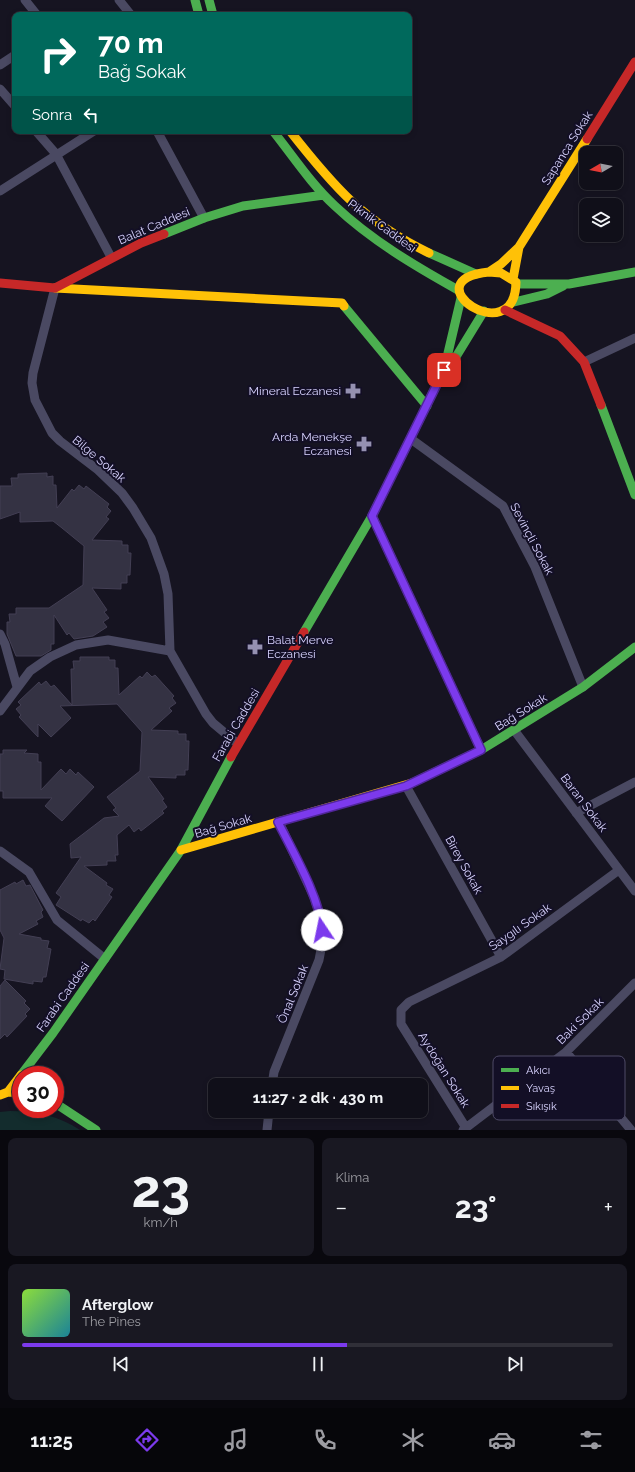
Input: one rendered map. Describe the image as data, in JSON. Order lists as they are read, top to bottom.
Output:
{
  "streets": {
    "street": [
      "Sapanca Sokak",
      "Balat Caddesi",
      "Piknik Caddesi",
      "Bilge Sokak",
      "Sevinçli Sokak",
      "Bağ Sokak",
      "Farabi Caddesi",
      "Baran Sokak",
      "Birey Sokak",
      "Saygılı Sokak",
      "Önal Sokak",
      "Baki Sokak",
      "Aydoğan Sokak"
    ]
  },
  "crossings": [
    ["Sapanca Sokak", "Piknik Caddesi"],
    ["Balat Caddesi", "Piknik Caddesi"],
    ["Balat Caddesi", "Bilge Sokak"],
    ["Bilge Sokak", "Farabi Caddesi"],
    ["Sevinçli Sokak", "Bağ Sokak"],
    ["Sevinçli Sokak", "Farabi Caddesi"],
    ["Bağ Sokak", "Farabi Caddesi"],
    ["Bağ Sokak", "Baran Sokak"],
    ["Bağ Sokak", "Birey Sokak"],
    ["Bağ Sokak", "Önal Sokak"],
    ["Baran Sokak", "Saygılı Sokak"],
    ["Birey Sokak", "Saygılı Sokak"],
    ["Saygılı Sokak", "Aydoğan Sokak"],
    ["Baki Sokak", "Aydoğan Sokak"]
  ],
  "places": {
    "pharmacy": ["Mineral Eczanesi", "Arda Menekşe Eczanesi", "Balat Merve Eczanesi"]
  },
  "legend": ["Akıcı", "Yavaş", "Sıkışık"],
  "north": "left",
  "page": {
    "turn": ["70 m", "Bağ Sokak"],
    "then": "Sonra",
    "limit": "30",
    "trip": "11:27 · 2 dk · 430 m",
    "tile": [
      ["23", "km/h"],
      "Klima"
    ],
    "heat": ["−", "23°", "+"],
    "song": ["Afterglow", "The Pines"],
    "tabs": "11:25"
  }
}
